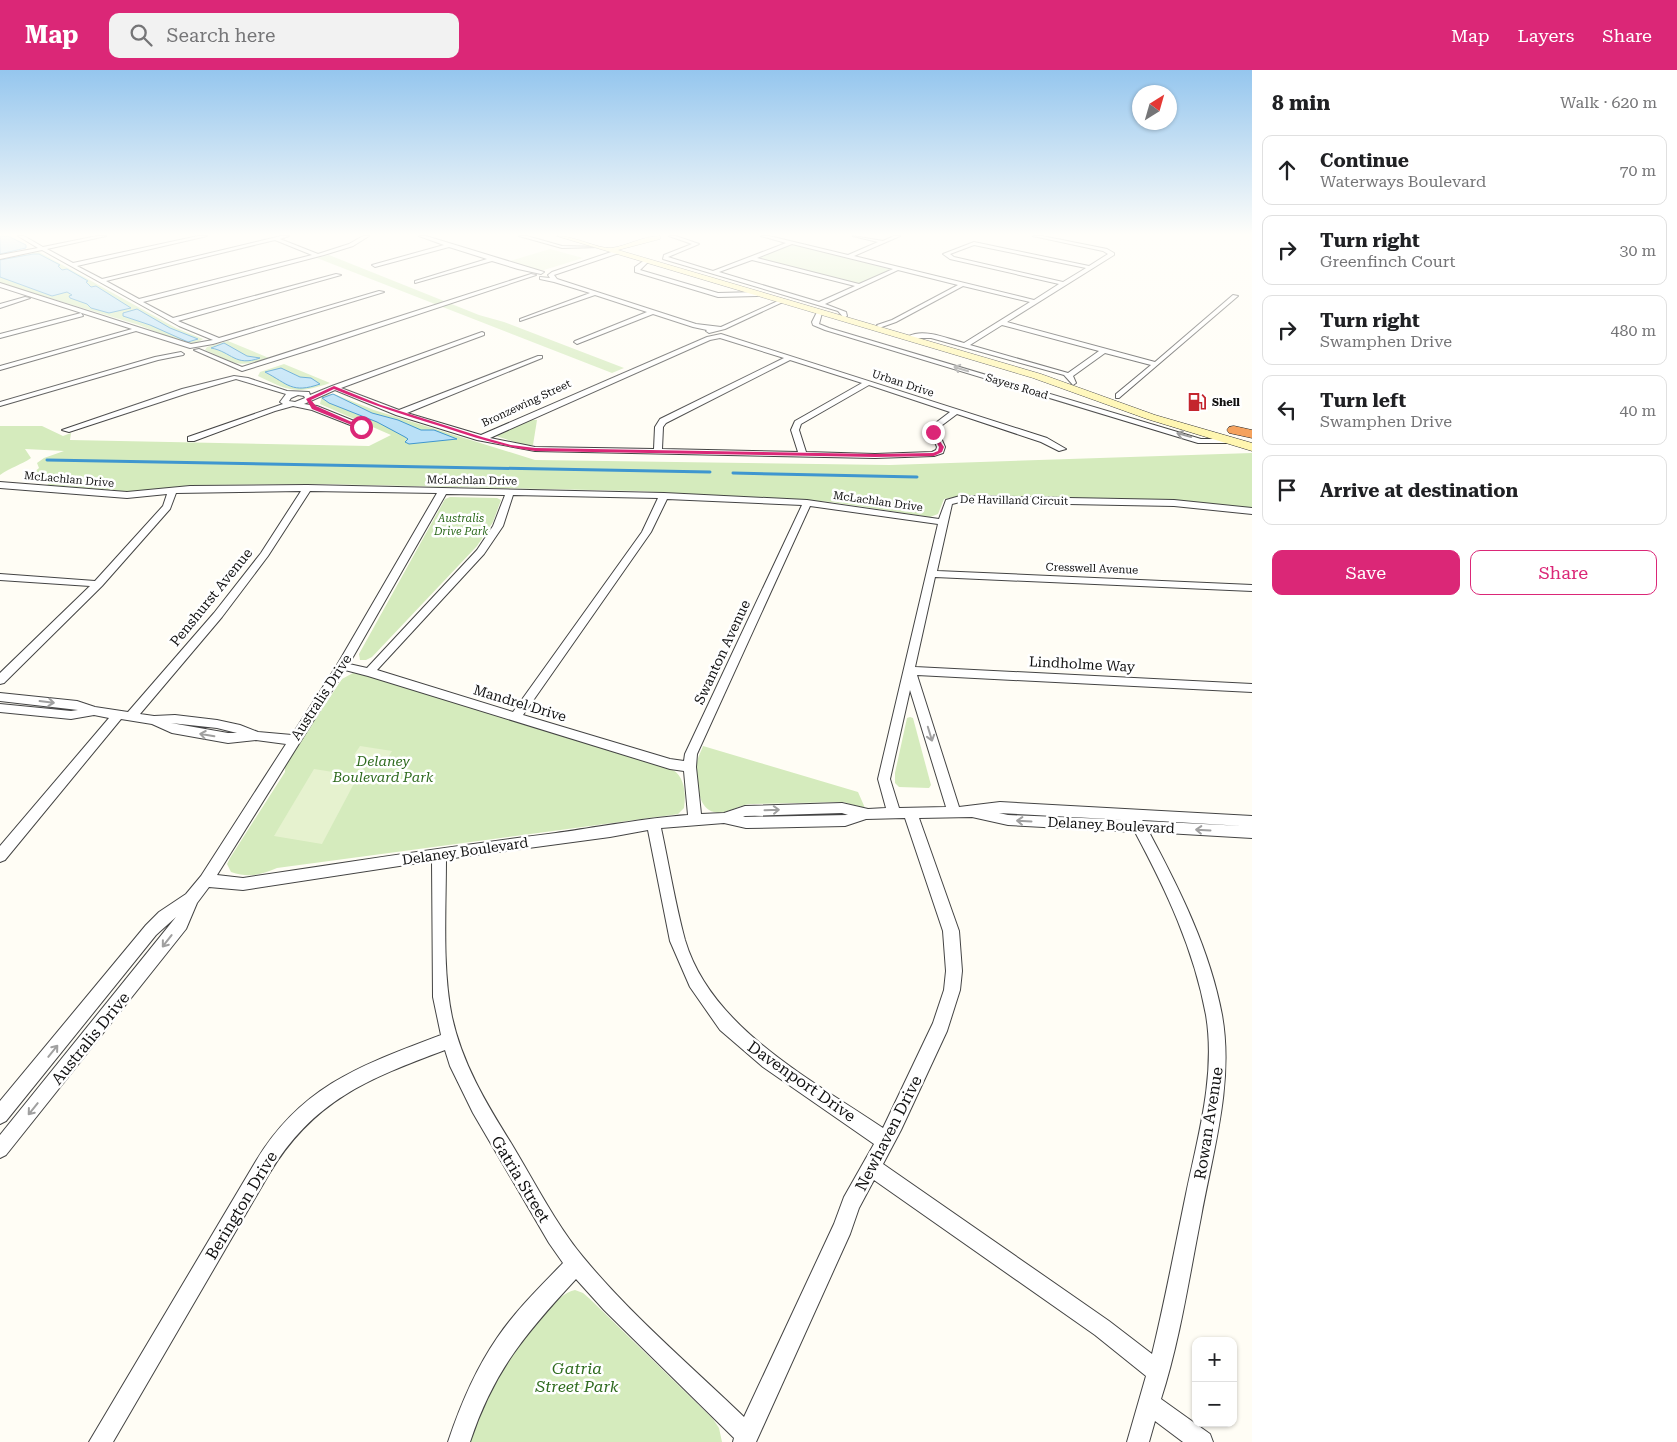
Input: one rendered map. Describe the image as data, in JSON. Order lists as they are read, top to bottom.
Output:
{
  "streets": {
    "main road": ["Sayers Road"],
    "street": [
      "Urban Drive",
      "Bronzewing Street",
      "McLachlan Drive",
      "De Havilland Circuit",
      "Cresswell Avenue",
      "Penshurst Avenue",
      "Swanton Avenue",
      "Lindholme Way",
      "Australis Drive",
      "Mandrel Drive",
      "Delaney Boulevard",
      "Davenport Drive",
      "Rowan Avenue",
      "Newhaven Drive",
      "Gatria Street",
      "Berington Drive"
    ]
  },
  "crossings": [
    ["Urban Drive", "Bronzewing Street"],
    ["Sayers Road", "Bronzewing Street"],
    ["McLachlan Drive", "De Havilland Circuit"],
    ["McLachlan Drive", "Penshurst Avenue"],
    ["McLachlan Drive", "Swanton Avenue"],
    ["McLachlan Drive", "Australis Drive"],
    ["De Havilland Circuit", "Cresswell Avenue"],
    ["De Havilland Circuit", "Lindholme Way"],
    ["De Havilland Circuit", "Delaney Boulevard"],
    ["De Havilland Circuit", "Newhaven Drive"],
    ["Swanton Avenue", "Mandrel Drive"],
    ["Swanton Avenue", "Delaney Boulevard"],
    ["Australis Drive", "Mandrel Drive"],
    ["Australis Drive", "Delaney Boulevard"],
    ["Delaney Boulevard", "Davenport Drive"],
    ["Delaney Boulevard", "Rowan Avenue"],
    ["Delaney Boulevard", "Newhaven Drive"],
    ["Delaney Boulevard", "Gatria Street"],
    ["Davenport Drive", "Newhaven Drive"],
    ["Newhaven Drive", "Gatria Street"],
    ["Gatria Street", "Berington Drive"]
  ],
  "parks": ["Australis Drive Park", "Delaney Boulevard Park", "Gatria Street Park"],
  "places": {
    "fuel station": ["Shell"]
  },
  "north": "top right",
  "page": {
    "header": "Map",
    "search": "Search here",
    "nav": ["Map", "Layers", "Share"],
    "heading": ["8 min", "Walk · 620 m"],
    "list": [
      ["Continue", "Waterways Boulevard", "70 m"],
      ["Turn right", "Greenfinch Court", "30 m"],
      ["Turn right", "Swamphen Drive", "480 m"],
      ["Turn left", "Swamphen Drive", "40 m"],
      "Arrive at destination"
    ],
    "buttons": ["Save", "Share"],
    "map_buttons": ["+", "−"]
  }
}
